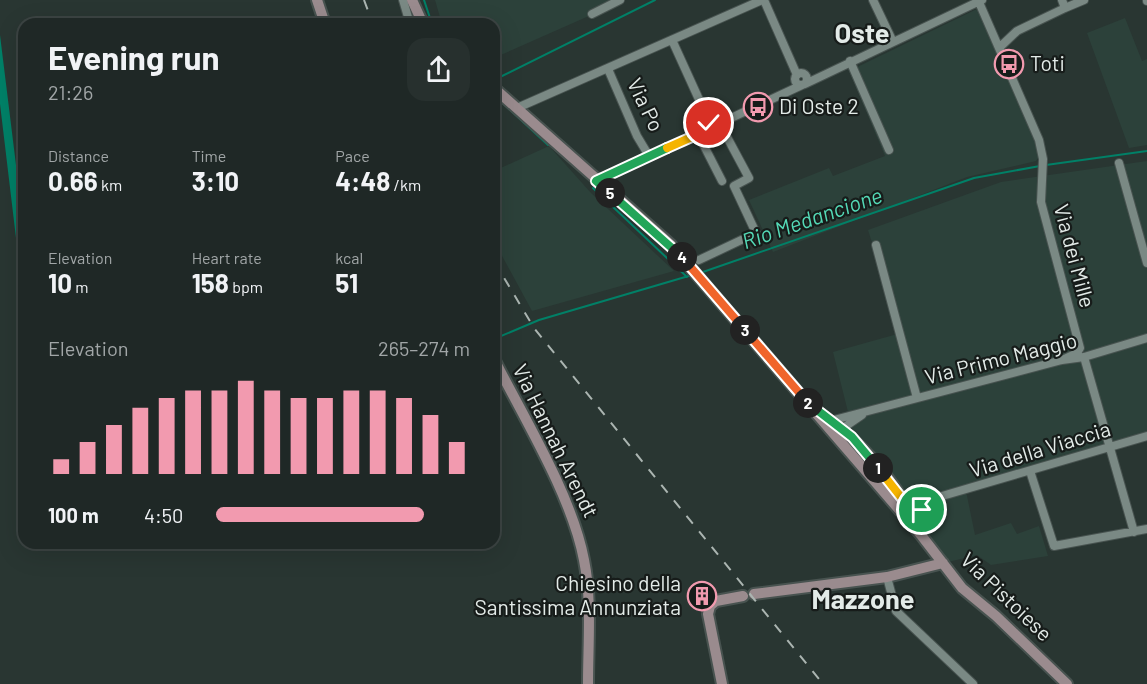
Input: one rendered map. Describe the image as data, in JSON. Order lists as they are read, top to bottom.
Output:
{
  "streets": {
    "street": [
      "Via Po",
      "Via dei Mille",
      "Via Primo Maggio",
      "Via Hannah Arendt",
      "Via della Viaccia",
      "Via Pistoiese"
    ]
  },
  "crossings": [
    ["Via dei Mille", "Via Primo Maggio"],
    ["Via Primo Maggio", "Via Pistoiese"],
    ["Via della Viaccia", "Via Pistoiese"]
  ],
  "districts": ["Oste", "Mazzone"],
  "water": ["Rio Medancione"],
  "places": {
    "bus stop": ["Toti", "Di Oste 2"],
    "building": ["Chiesino della Santissima Annunziata"]
  },
  "page": {
    "heading": ["Evening run", "21:26"],
    "stats": [
      ["Distance", "0.66 km"],
      ["Time", "3:10"],
      ["Pace", "4:48 /km"],
      ["Elevation", "10 m"],
      ["Heart rate", "158 bpm"],
      ["kcal", "51"]
    ],
    "pins": [
      "5",
      "4",
      "3",
      "2",
      "1"
    ],
    "chart": ["Elevation", "265–274 m"],
    "list": [
      {
        "name": "100 m",
        "note": "4:50"
      }
    ]
  }
}
